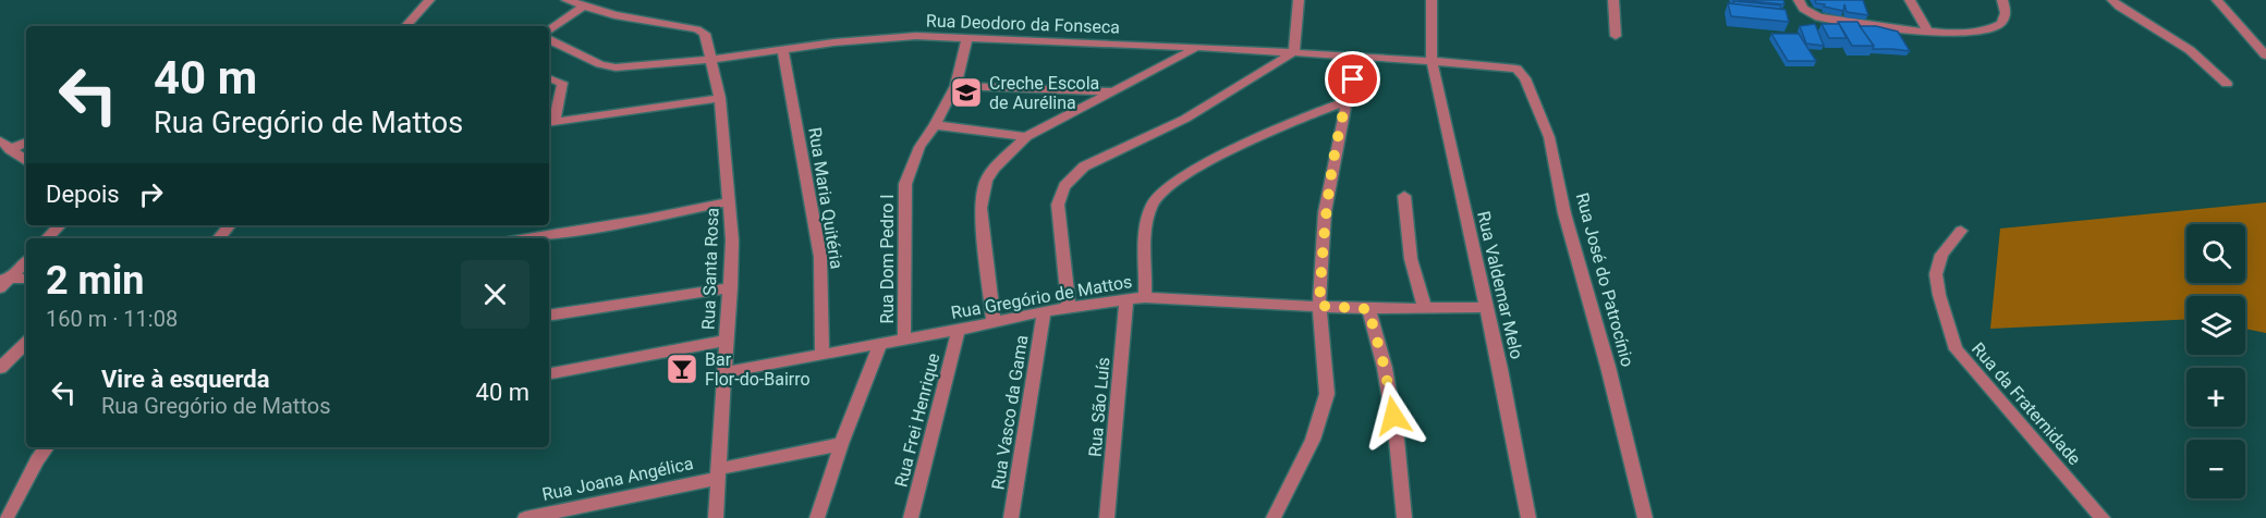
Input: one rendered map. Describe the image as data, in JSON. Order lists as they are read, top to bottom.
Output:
{
  "streets": {
    "street": [
      "Rua Deodoro da Fonseca",
      "Rua Maria Quitéria",
      "Rua Dom Pedro I",
      "Rua Santa Rosa",
      "Rua José do Patrocínio",
      "Rua Valdemar Melo",
      "Rua Gregório de Mattos",
      "Rua da Fraternidade",
      "Rua São Luís",
      "Rua Vasco da Gama",
      "Rua Frei Henrique",
      "Rua Joana Angélica"
    ]
  },
  "crossings": [
    ["Rua Deodoro da Fonseca", "Rua Maria Quitéria"],
    ["Rua Deodoro da Fonseca", "Rua Dom Pedro I"],
    ["Rua Deodoro da Fonseca", "Rua Santa Rosa"],
    ["Rua Deodoro da Fonseca", "Rua José do Patrocínio"],
    ["Rua Deodoro da Fonseca", "Rua Valdemar Melo"],
    ["Rua Maria Quitéria", "Rua Gregório de Mattos"],
    ["Rua Dom Pedro I", "Rua Gregório de Mattos"],
    ["Rua Santa Rosa", "Rua Gregório de Mattos"],
    ["Rua Santa Rosa", "Rua Joana Angélica"],
    ["Rua Valdemar Melo", "Rua Gregório de Mattos"],
    ["Rua Gregório de Mattos", "Rua São Luís"],
    ["Rua Gregório de Mattos", "Rua Vasco da Gama"],
    ["Rua Gregório de Mattos", "Rua Frei Henrique"]
  ],
  "places": {
    "school or university": ["Creche Escola de Aurélina"],
    "bar": ["Bar Flor-do-Bairro"]
  },
  "page": {
    "turn": ["40 m", "Rua Gregório de Mattos"],
    "then": "Depois",
    "map_buttons": ["+", "−"],
    "heading": ["2 min", "160 m · 11:08"],
    "list": [
      {
        "name": "Vire à esquerda",
        "note": "Rua Gregório de Mattos",
        "value": "40 m"
      }
    ]
  }
}
